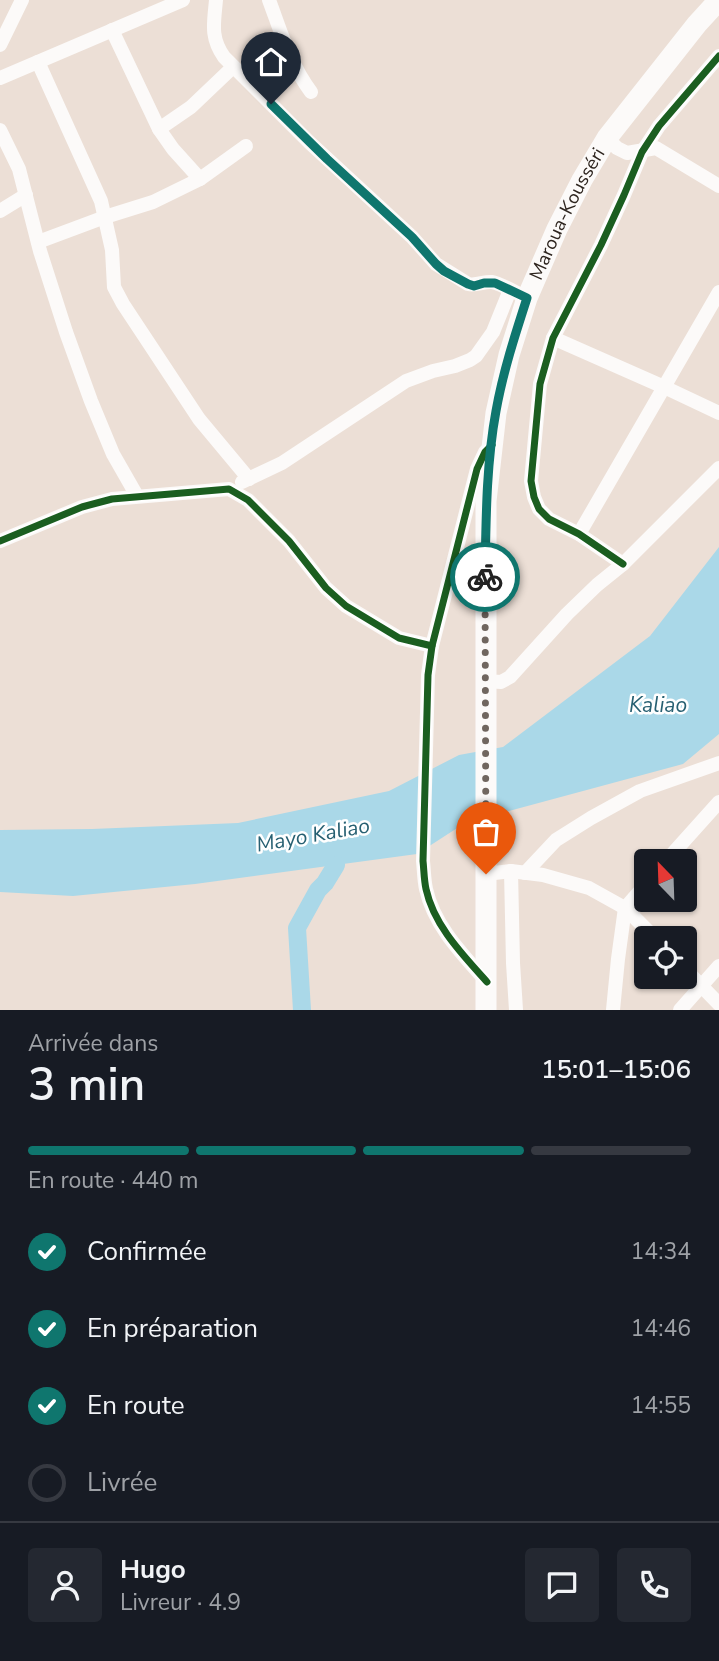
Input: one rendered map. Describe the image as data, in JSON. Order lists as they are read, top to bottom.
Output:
{
  "streets": {
    "highway": ["Maroua-Kousséri"]
  },
  "water": ["Kaliao", "Mayo Kaliao"],
  "north": "top left",
  "page": {
    "heading": ["3 min", "Arrivée dans", "15:01–15:06"],
    "panel": ["Hugo", "Livreur · 4.9"],
    "bar": "En route · 440 m",
    "list": [
      ["Confirmée", "14:34"],
      ["En préparation", "14:46"],
      ["En route", "14:55"],
      "Livrée"
    ]
  }
}
